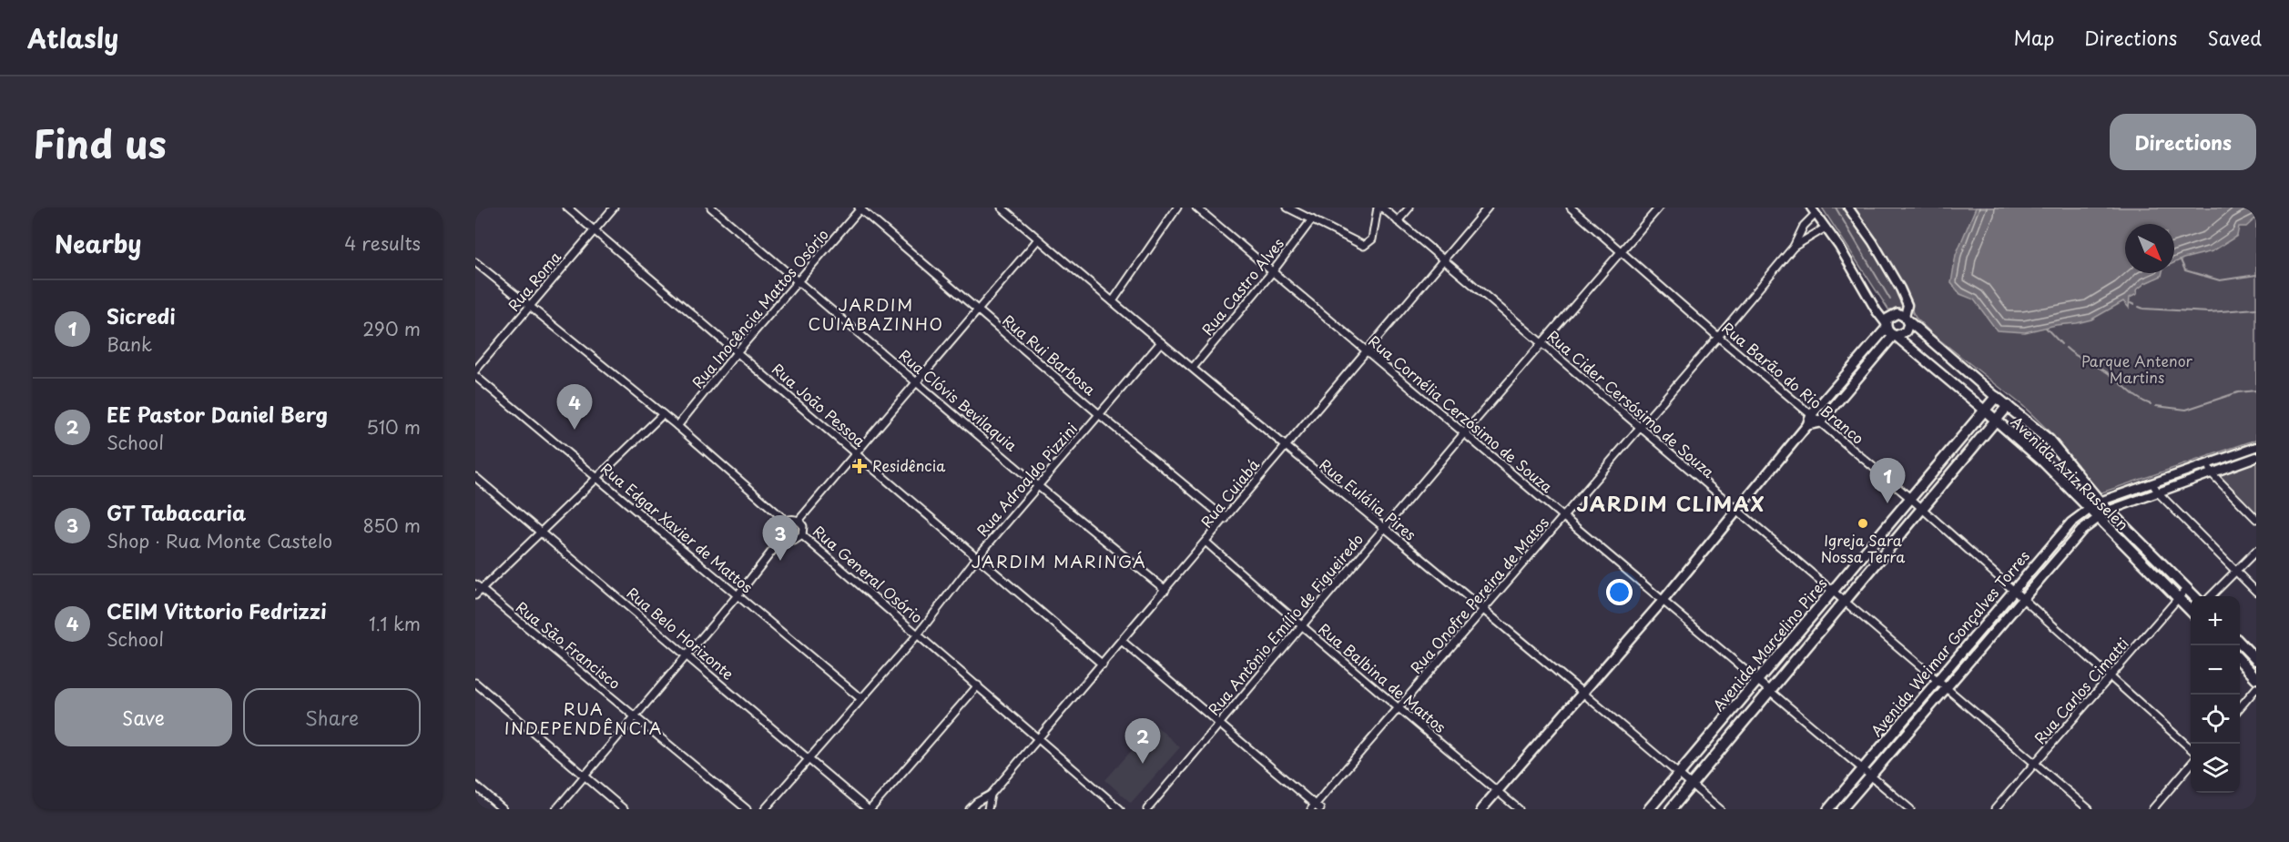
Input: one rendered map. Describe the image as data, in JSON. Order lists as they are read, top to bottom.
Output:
{
  "streets": {
    "main road": ["Avenida Aziz Rasselen", "Avenida Weimar Gonçalves Torres", "Avenida Marcelino Pires"],
    "street": [
      "Rua Roma",
      "Rua Castro Alves",
      "Rua Inocência Mattos Osório",
      "Rua Rui Barbosa",
      "Rua Barão do Rio Branco",
      "Rua Clóvis Bevilaquia",
      "Rua Cider Cersósimo de Souza",
      "Rua João Pessoa",
      "Rua Cornélia Cerzósimo de Souza",
      "Rua Adroaldo Pizzini",
      "Rua Cuiabá",
      "Rua Eulália Pires",
      "Rua Edgar Xavier de Mattos",
      "Rua General Osório",
      "Rua Onofre Pereira de Matos",
      "Rua Antônio Emílio de Figueiredo",
      "Rua Belo Horizonte",
      "Rua São Francisco",
      "Rua Balbina de Mattos",
      "Rua Carlos Cimatti"
    ]
  },
  "crossings": [
    ["Rua Roma", "Rua João Pessoa"],
    ["Rua Castro Alves", "Rua Cornélia Cerzósimo de Souza"],
    ["Rua Castro Alves", "Rua Eulália Pires"],
    ["Rua Inocência Mattos Osório", "Rua Rui Barbosa"],
    ["Rua Inocência Mattos Osório", "Rua Clóvis Bevilaquia"],
    ["Rua Inocência Mattos Osório", "Rua João Pessoa"],
    ["Rua Rui Barbosa", "Rua Adroaldo Pizzini"],
    ["Rua Rui Barbosa", "Rua Cuiabá"],
    ["Rua Barão do Rio Branco", "Rua Onofre Pereira de Matos"],
    ["Rua Barão do Rio Branco", "Rua Antônio Emílio de Figueiredo"],
    ["Rua Barão do Rio Branco", "Avenida Weimar Gonçalves Torres"],
    ["Rua Barão do Rio Branco", "Avenida Marcelino Pires"],
    ["Rua Barão do Rio Branco", "Rua Carlos Cimatti"],
    ["Rua Clóvis Bevilaquia", "Rua Adroaldo Pizzini"],
    ["Rua Clóvis Bevilaquia", "Rua Cuiabá"],
    ["Rua Cider Cersósimo de Souza", "Rua Cuiabá"],
    ["Rua Cider Cersósimo de Souza", "Rua Onofre Pereira de Matos"],
    ["Rua Cider Cersósimo de Souza", "Rua Antônio Emílio de Figueiredo"],
    ["Rua Cider Cersósimo de Souza", "Avenida Weimar Gonçalves Torres"],
    ["Rua Cider Cersósimo de Souza", "Avenida Marcelino Pires"],
    ["Rua Cider Cersósimo de Souza", "Rua Carlos Cimatti"],
    ["Rua João Pessoa", "Rua Adroaldo Pizzini"],
    ["Rua João Pessoa", "Rua Cuiabá"],
    ["Rua Cornélia Cerzósimo de Souza", "Rua Cuiabá"],
    ["Rua Cornélia Cerzósimo de Souza", "Rua Onofre Pereira de Matos"],
    ["Rua Cornélia Cerzósimo de Souza", "Rua Antônio Emílio de Figueiredo"],
    ["Rua Cornélia Cerzósimo de Souza", "Avenida Weimar Gonçalves Torres"],
    ["Rua Cornélia Cerzósimo de Souza", "Avenida Marcelino Pires"],
    ["Avenida Aziz Rasselen", "Avenida Weimar Gonçalves Torres"],
    ["Avenida Aziz Rasselen", "Avenida Marcelino Pires"],
    ["Avenida Aziz Rasselen", "Rua Carlos Cimatti"],
    ["Rua Adroaldo Pizzini", "Rua Eulália Pires"],
    ["Rua Adroaldo Pizzini", "Rua Edgar Xavier de Mattos"],
    ["Rua Adroaldo Pizzini", "Rua General Osório"],
    ["Rua Adroaldo Pizzini", "Rua Belo Horizonte"],
    ["Rua Cuiabá", "Rua Eulália Pires"],
    ["Rua Cuiabá", "Rua General Osório"],
    ["Rua Cuiabá", "Rua Balbina de Mattos"],
    ["Rua Eulália Pires", "Rua Onofre Pereira de Matos"],
    ["Rua Eulália Pires", "Rua Antônio Emílio de Figueiredo"],
    ["Rua Eulália Pires", "Avenida Marcelino Pires"],
    ["Rua Onofre Pereira de Matos", "Rua Balbina de Mattos"],
    ["Rua Antônio Emílio de Figueiredo", "Rua Balbina de Mattos"]
  ],
  "districts": [
    "JARDIM CUIABAZINHO",
    "JARDIM CLIMAX",
    "JARDIM MARINGÁ",
    "RUA INDEPENDÊNCIA"
  ],
  "parks": ["Parque Antenor Martins"],
  "places": {
    "health": ["Residência"],
    "other": ["Igreja Sara Nossa Terra"]
  },
  "north": "bottom right",
  "page": {
    "header": "Atlasly",
    "nav": ["Map", "Directions", "Saved"],
    "title": "Find us",
    "buttons": [
      "Directions",
      ["Save", "Share"]
    ],
    "heading": ["Nearby", "4 results"],
    "list": [
      {
        "mark": "1",
        "name": "Sicredi",
        "note": "Bank",
        "value": "290 m"
      },
      {
        "mark": "2",
        "name": "EE Pastor Daniel Berg",
        "note": "School",
        "value": "510 m"
      },
      {
        "mark": "3",
        "name": "GT Tabacaria",
        "note": "Shop · Rua Monte Castelo",
        "value": "850 m"
      },
      {
        "mark": "4",
        "name": "CEIM Vittorio Fedrizzi",
        "note": "School",
        "value": "1.1 km"
      }
    ],
    "pins": [
      "4",
      "1",
      "3",
      "2"
    ],
    "map_buttons": ["+", "−"]
  }
}
